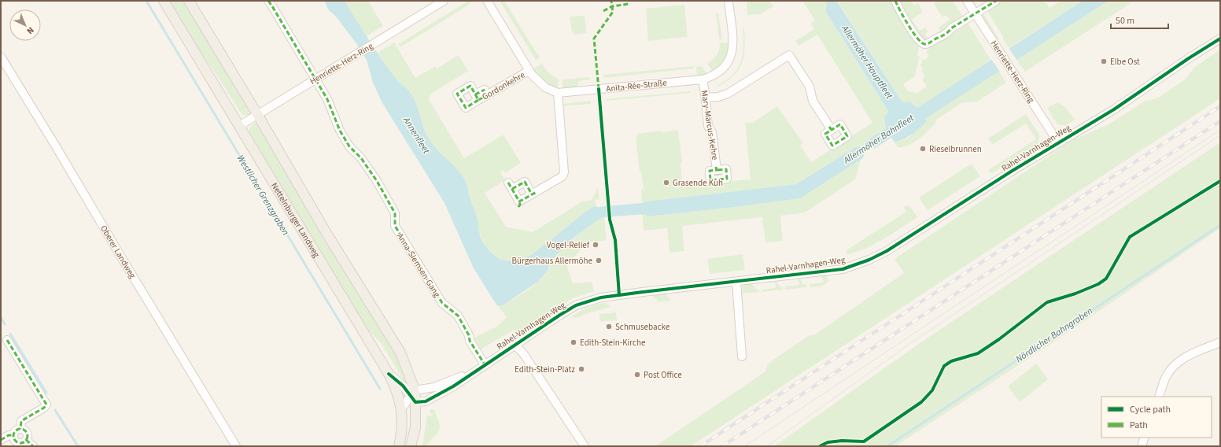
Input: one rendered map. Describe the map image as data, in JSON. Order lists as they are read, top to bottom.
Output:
{
  "streets": {
    "main road": ["Nettelnburger Landweg"],
    "street": [
      "Henriette-Herz-Ring",
      "Gordonkehre",
      "Anita-Rée-Straße",
      "Mary-Marcus-Kehre",
      "Rahel-Varnhagen-Weg",
      "Oberer Landweg",
      "Anna-Siemsen-Gang"
    ]
  },
  "crossings": [
    ["Henriette-Herz-Ring", "Rahel-Varnhagen-Weg"],
    ["Henriette-Herz-Ring", "Nettelnburger Landweg"],
    ["Henriette-Herz-Ring", "Anna-Siemsen-Gang"],
    ["Gordonkehre", "Anita-Rée-Straße"],
    ["Anita-Rée-Straße", "Mary-Marcus-Kehre"],
    ["Rahel-Varnhagen-Weg", "Anna-Siemsen-Gang"]
  ],
  "water": [
    "Allermöher Hauptfleet",
    "Annenfleet",
    "Allermöher Bahnfleet",
    "Westlicher Grenzgraben",
    "Nördlicher Bahngraben"
  ],
  "places": [
    "Elbe Ost",
    "Rieselbrunnen",
    "Grasende Kuh",
    "Vogel-Relief",
    "Bürgerhaus Allermöhe",
    "Schmusebacke",
    "Edith-Stein-Kirche",
    "Edith-Stein-Platz",
    "Post Office"
  ],
  "legend": ["Cycle path", "Path"],
  "scale_bar": "50 m",
  "north": "bottom right"
}
